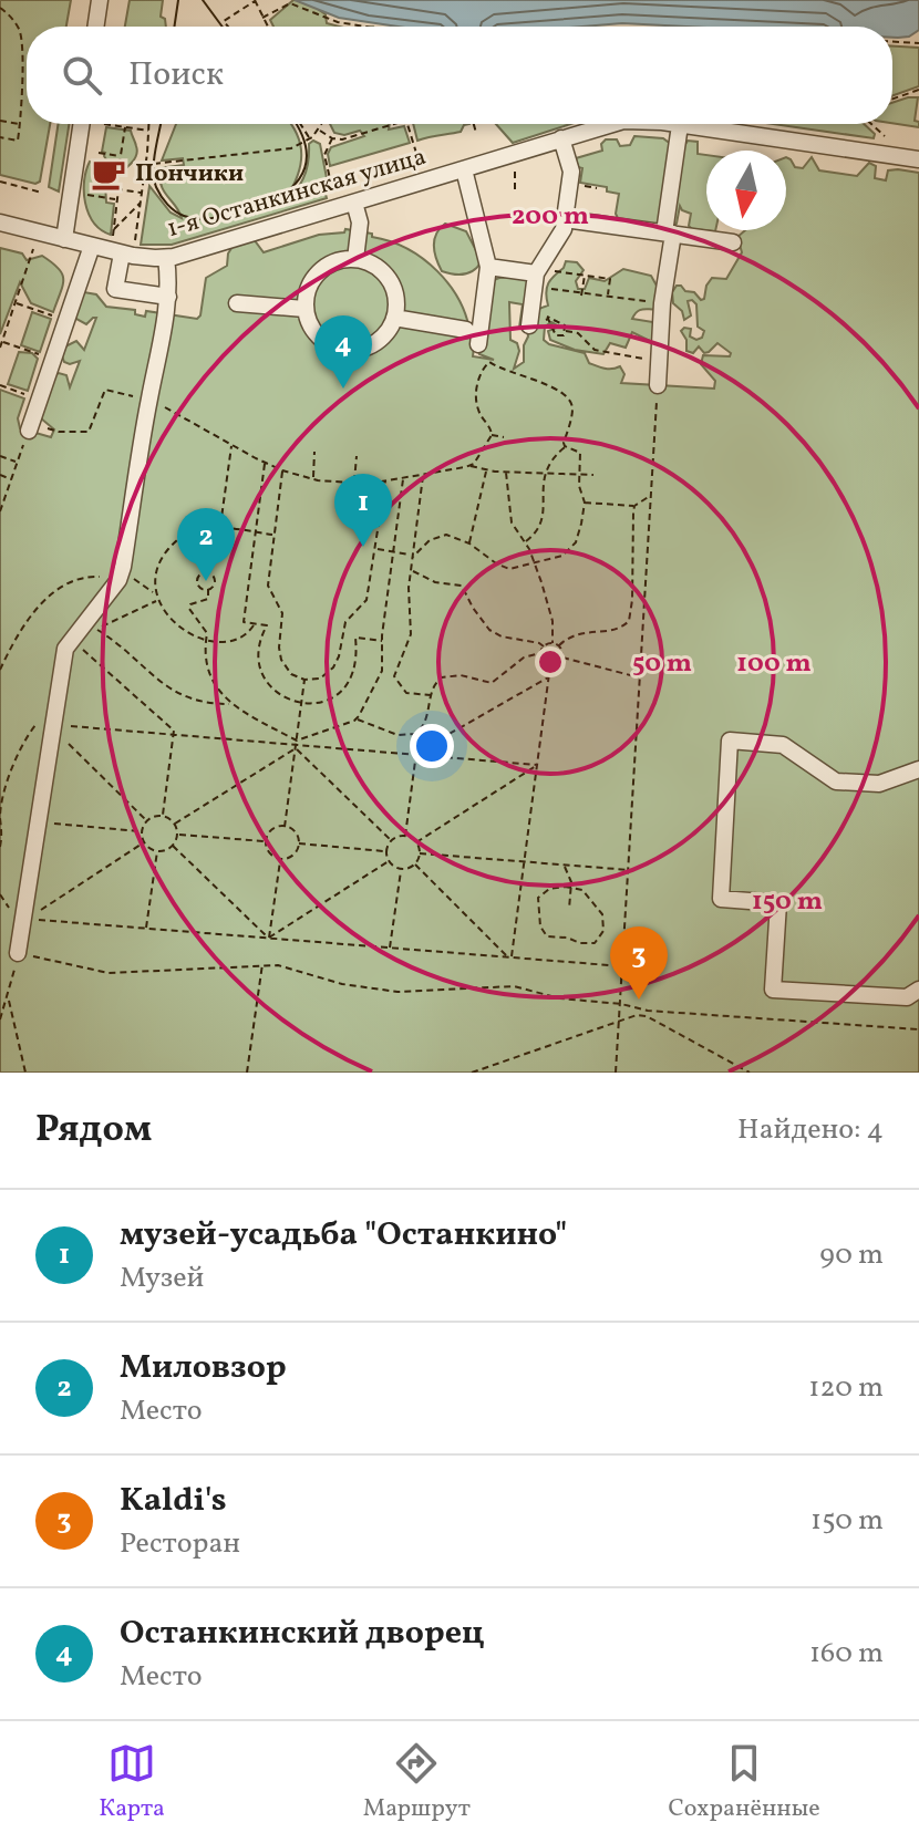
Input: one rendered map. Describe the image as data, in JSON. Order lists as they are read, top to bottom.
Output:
{
  "streets": {
    "street": ["1-я Останкинская улица"]
  },
  "places": {
    "cafe": ["Пончики"]
  },
  "north": "bottom",
  "page": {
    "search": "Поиск",
    "pins": [
      "4",
      "1",
      "2",
      "3"
    ],
    "heading": ["Рядом", "Найдено: 4"],
    "list": [
      {
        "mark": "1",
        "name": "музей-усадьба \"Останкино\"",
        "note": "Музей",
        "value": "90 m"
      },
      {
        "mark": "2",
        "name": "Миловзор",
        "note": "Место",
        "value": "120 m"
      },
      {
        "mark": "3",
        "name": "Kaldi's",
        "note": "Ресторан",
        "value": "150 m"
      },
      {
        "mark": "4",
        "name": "Останкинский дворец",
        "note": "Место",
        "value": "160 m"
      }
    ],
    "nav": ["Карта", "Маршрут", "Сохранённые"]
  },
  "rings": [
    "200 m",
    "50 m",
    "100 m",
    "150 m"
  ]
}
